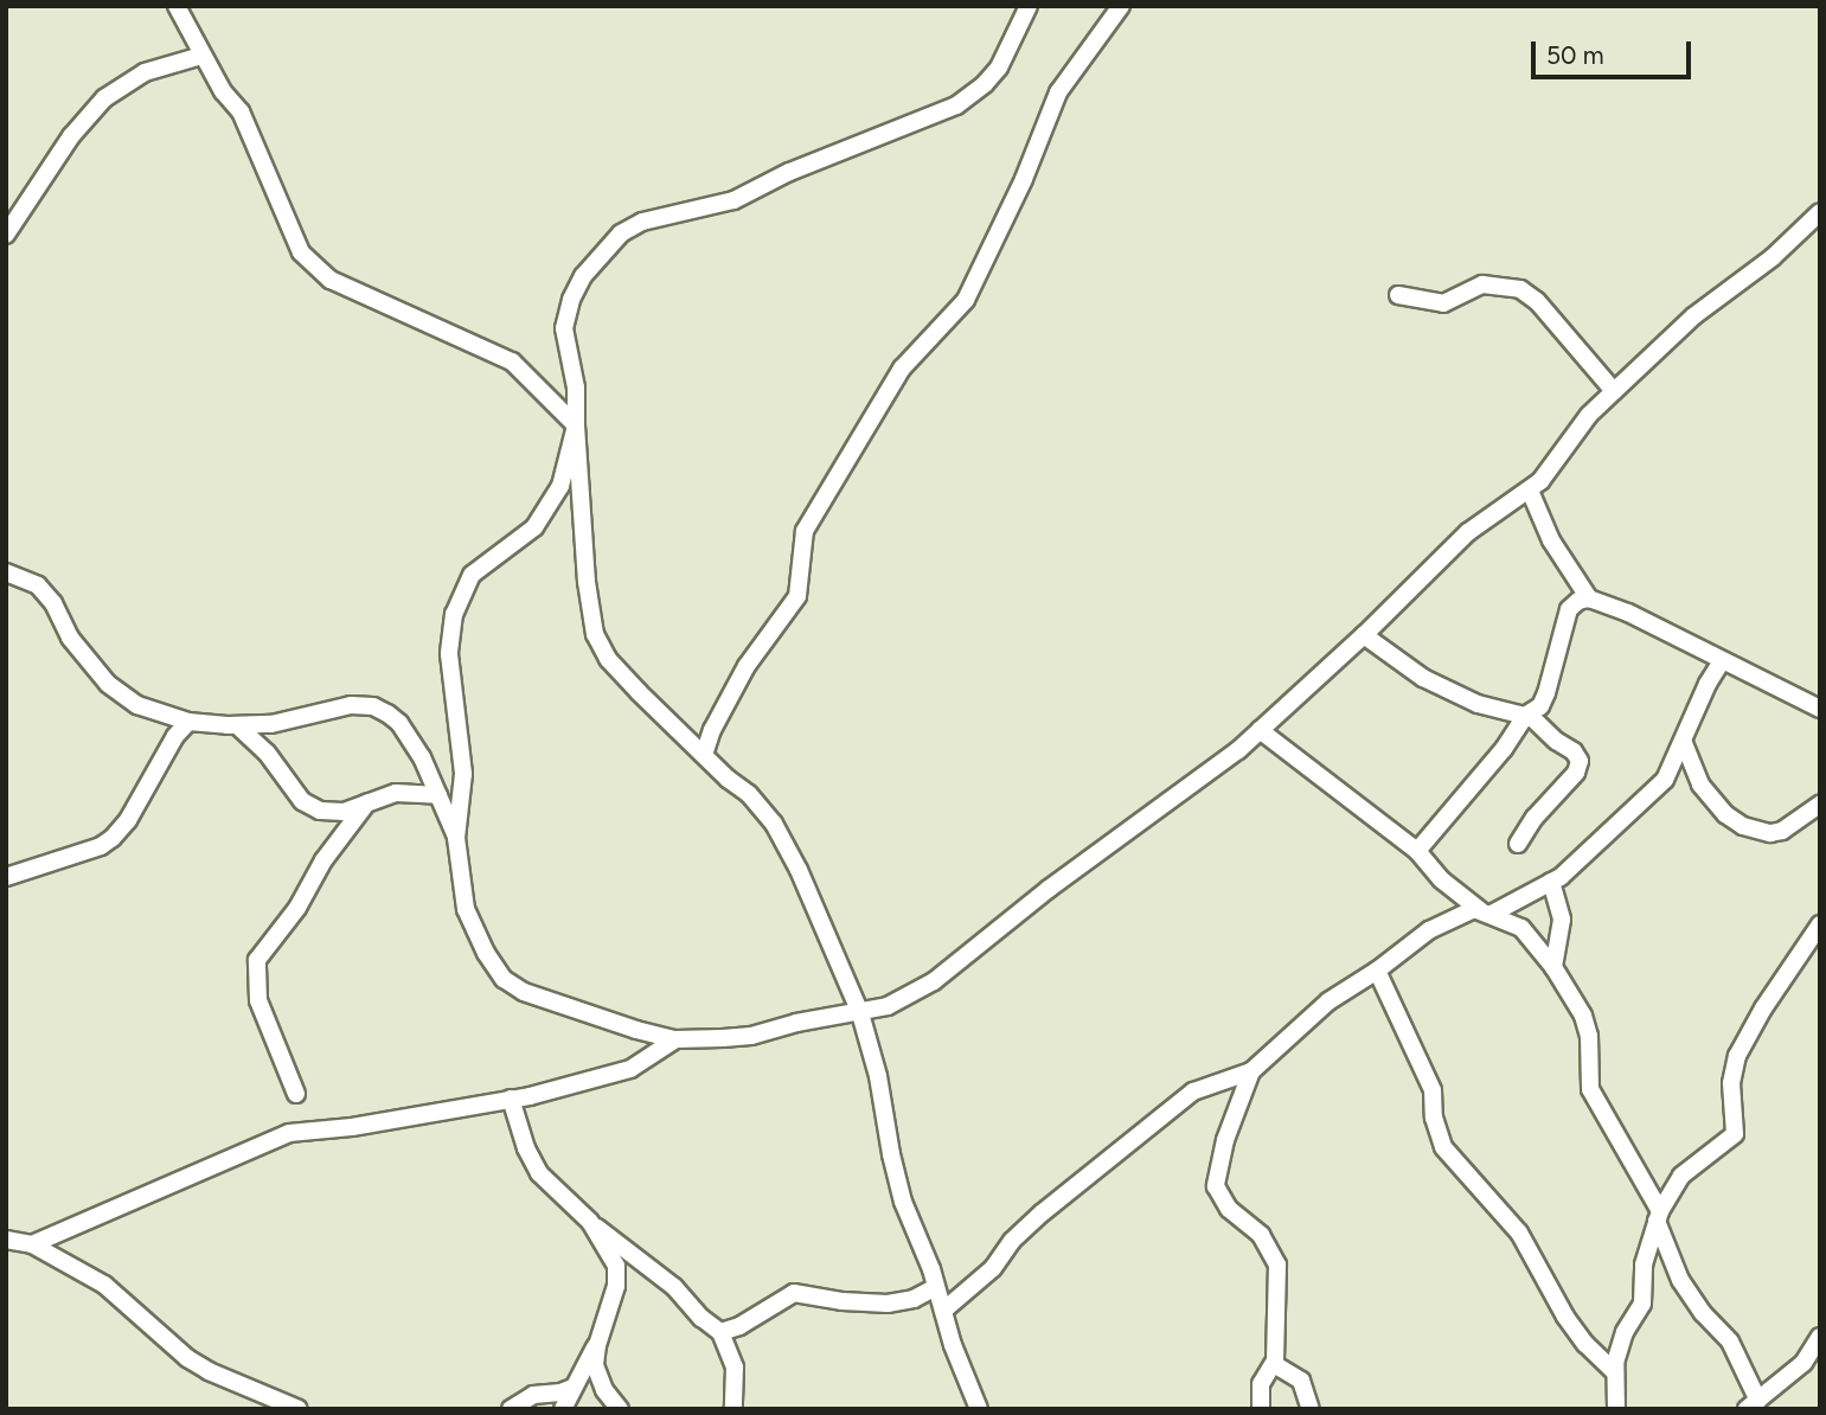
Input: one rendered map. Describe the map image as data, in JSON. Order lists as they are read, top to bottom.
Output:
{
  "scale_bar": "50 m"
}
